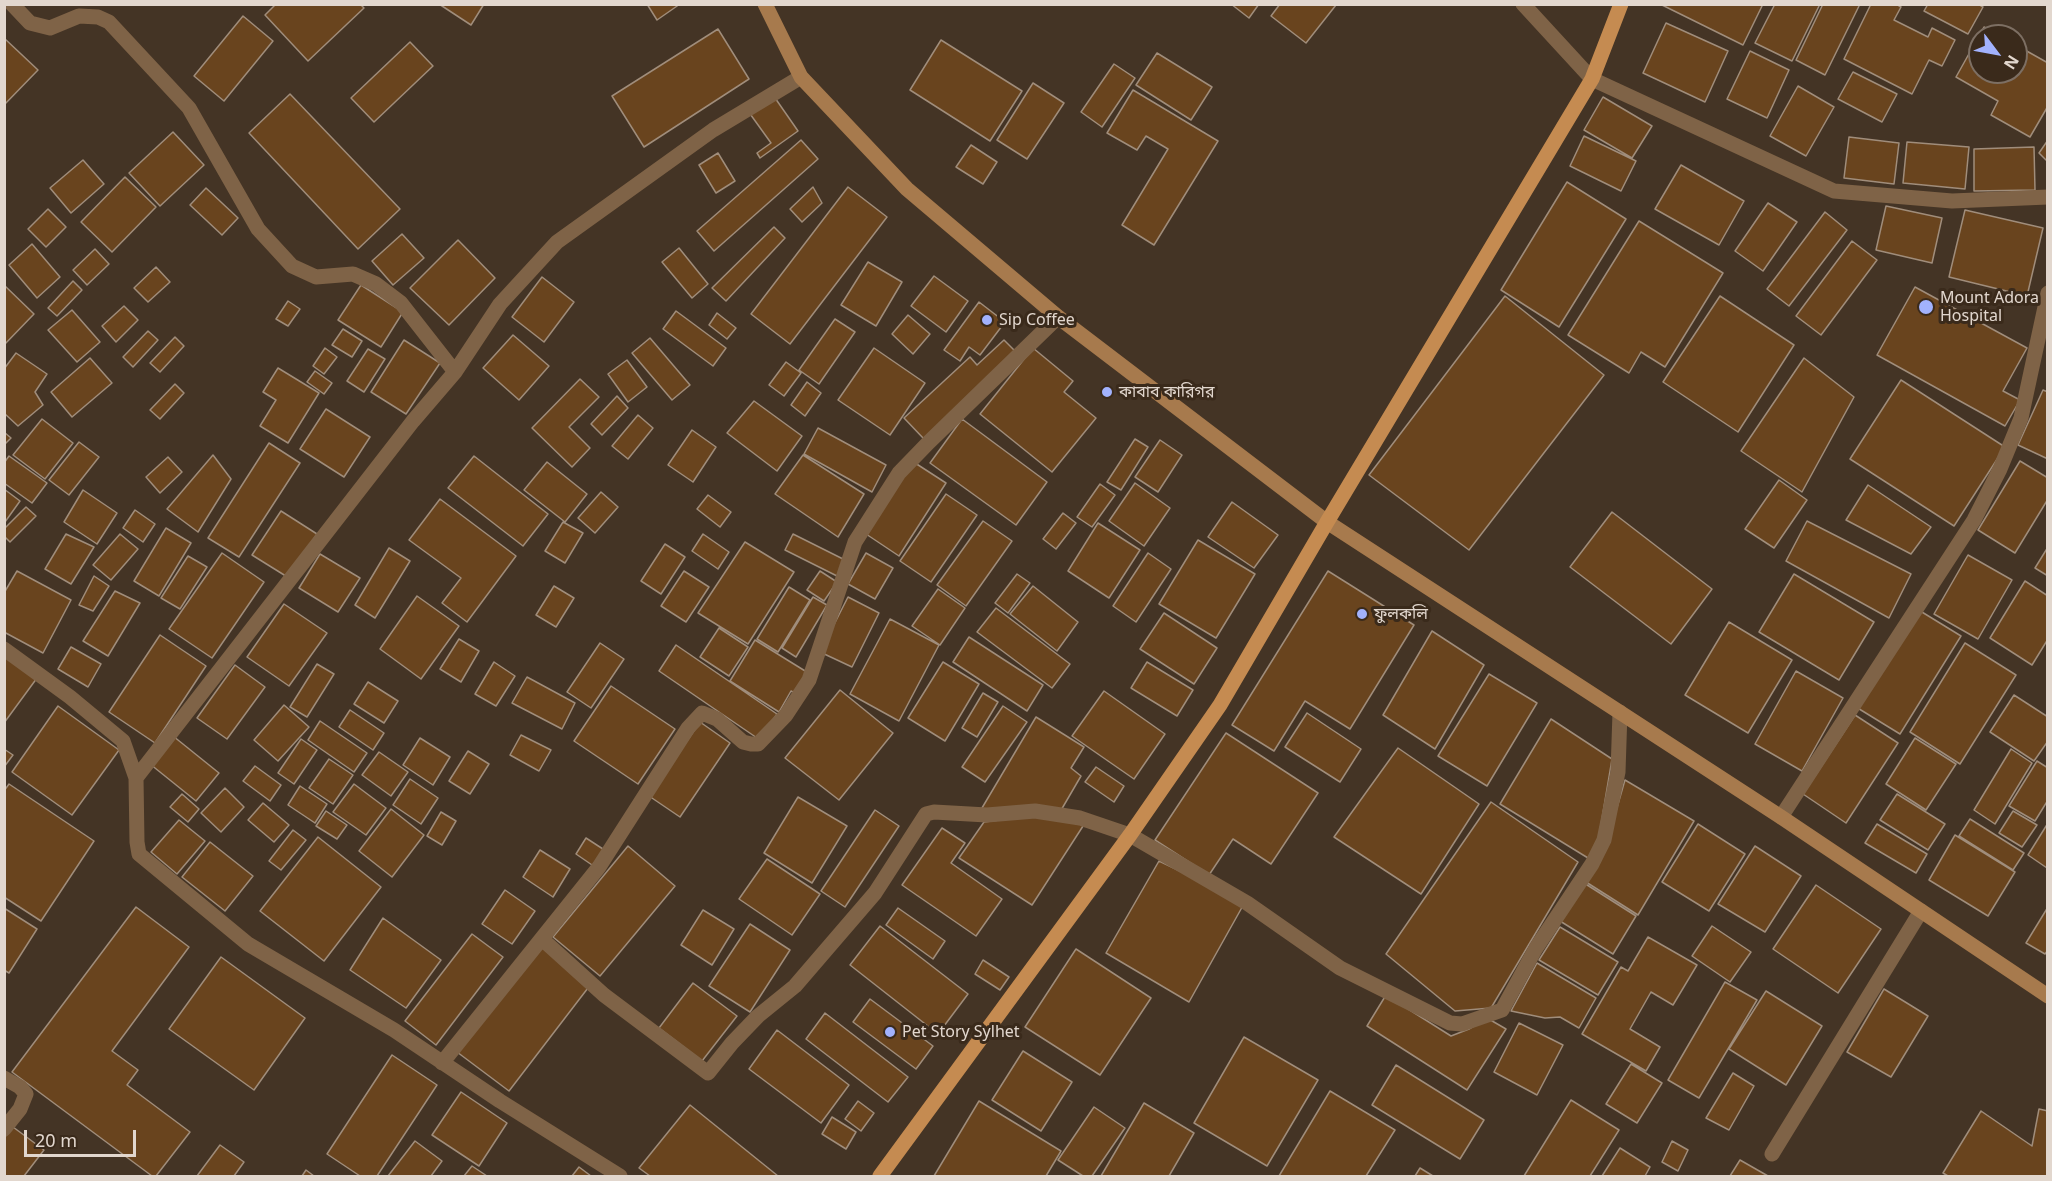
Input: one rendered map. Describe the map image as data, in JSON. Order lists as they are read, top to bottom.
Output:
{
  "places": [
    "Mount Adora Hospital",
    "Sip Coffee",
    "কাবাব কারিগর",
    "ফুলকলি",
    "Pet Story Sylhet"
  ],
  "scale_bar": "20 m",
  "north": "bottom right"
}
